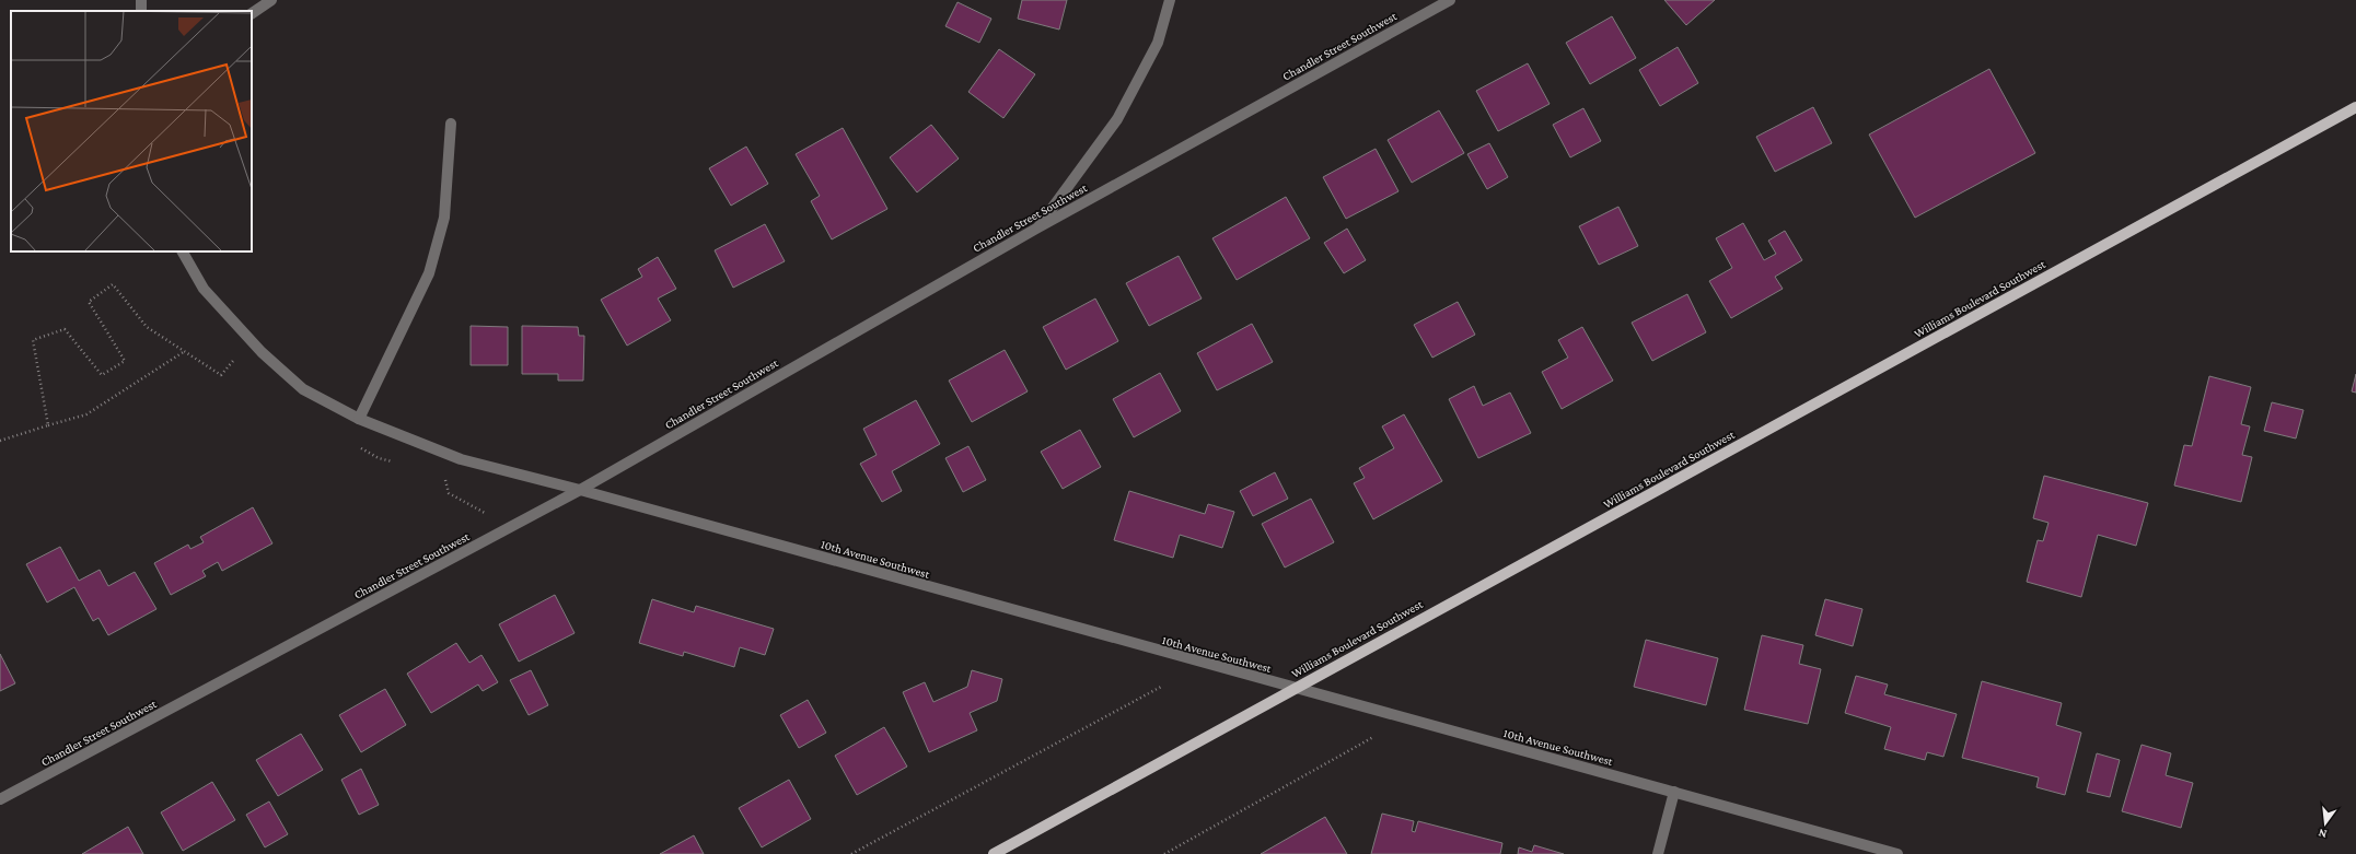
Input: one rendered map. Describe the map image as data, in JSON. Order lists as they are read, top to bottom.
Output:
{
  "streets": {
    "main road": ["Williams Boulevard Southwest"],
    "street": ["Chandler Street Southwest", "10th Avenue Southwest"]
  },
  "crossings": [
    ["Chandler Street Southwest", "10th Avenue Southwest"],
    ["Williams Boulevard Southwest", "10th Avenue Southwest"]
  ],
  "north": "bottom"
}
